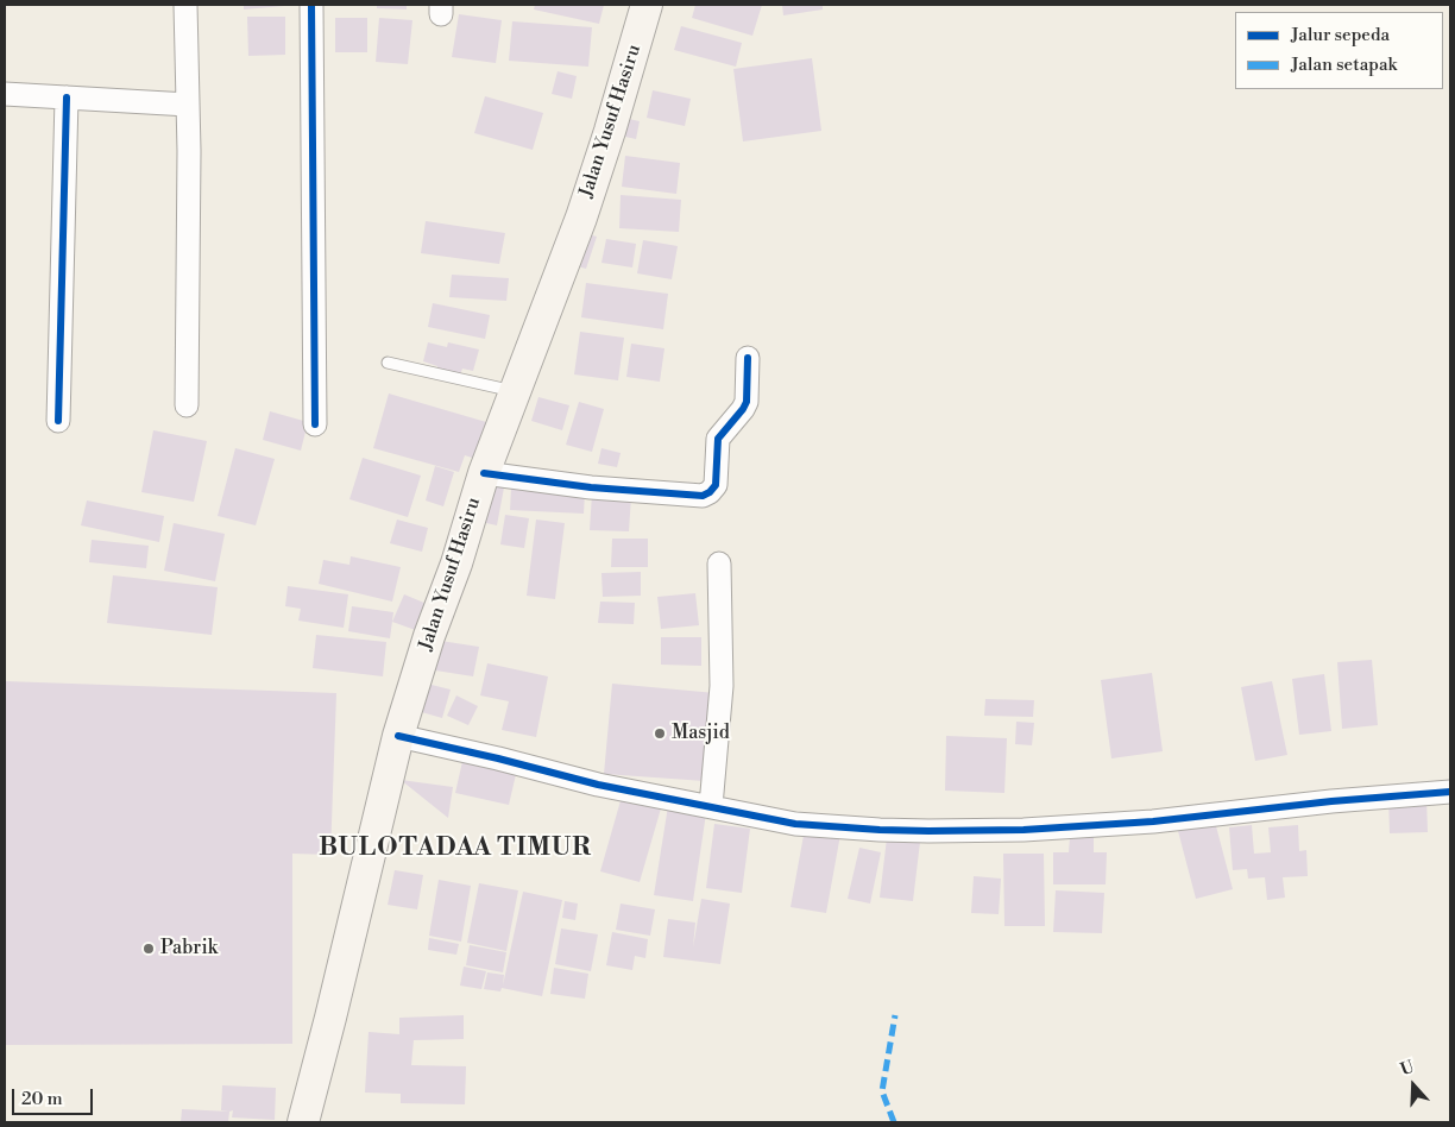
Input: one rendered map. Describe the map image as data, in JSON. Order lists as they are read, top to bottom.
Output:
{
  "streets": {
    "main road": ["Jalan Yusuf Hasiru"]
  },
  "districts": ["BULOTADAA TIMUR"],
  "places": ["Masjid", "Pabrik"],
  "legend": ["Jalur sepeda", "Jalan setapak"],
  "scale_bar": "20 m",
  "north": "top"
}
